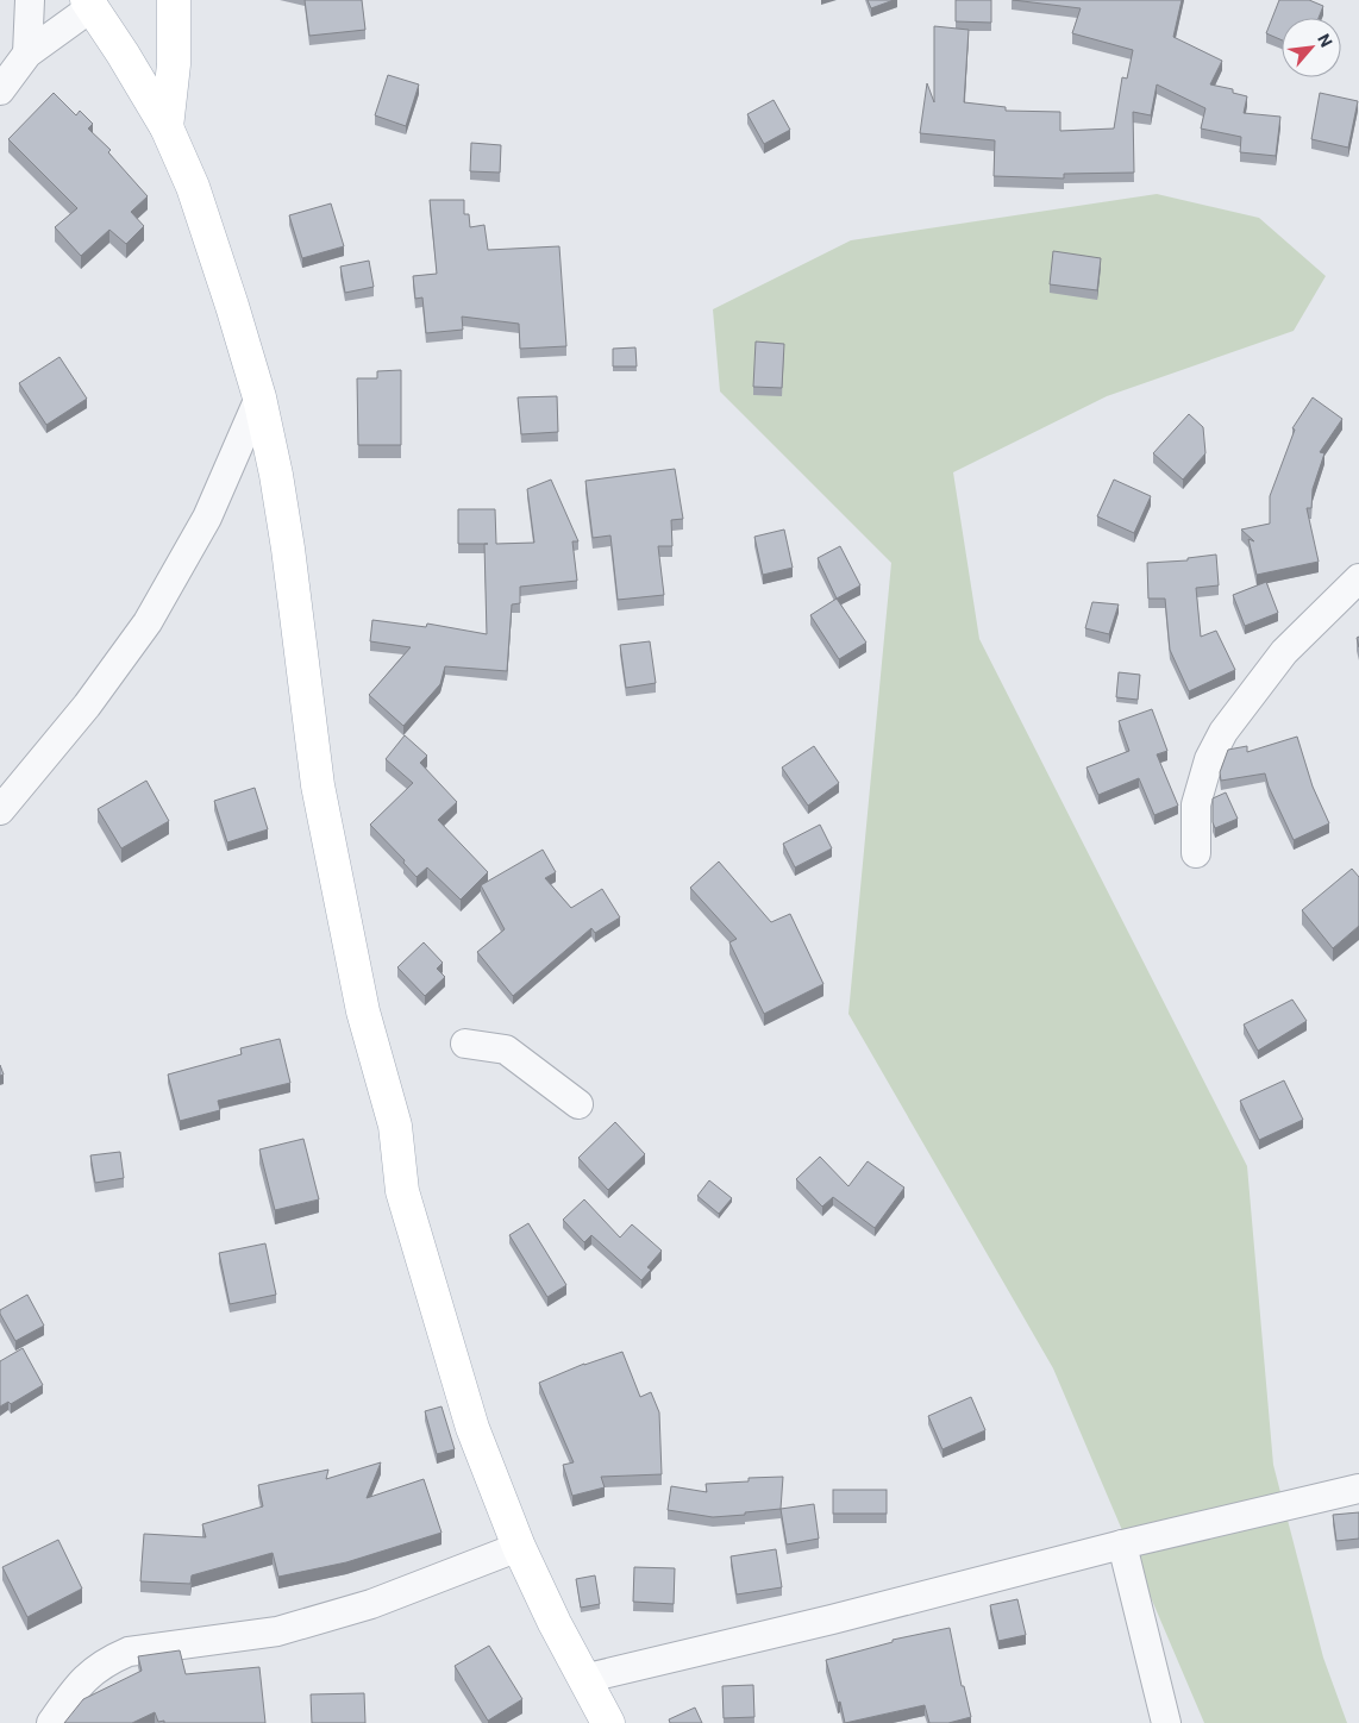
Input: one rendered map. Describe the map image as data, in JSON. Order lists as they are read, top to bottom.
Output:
{
  "north": "top right"
}
